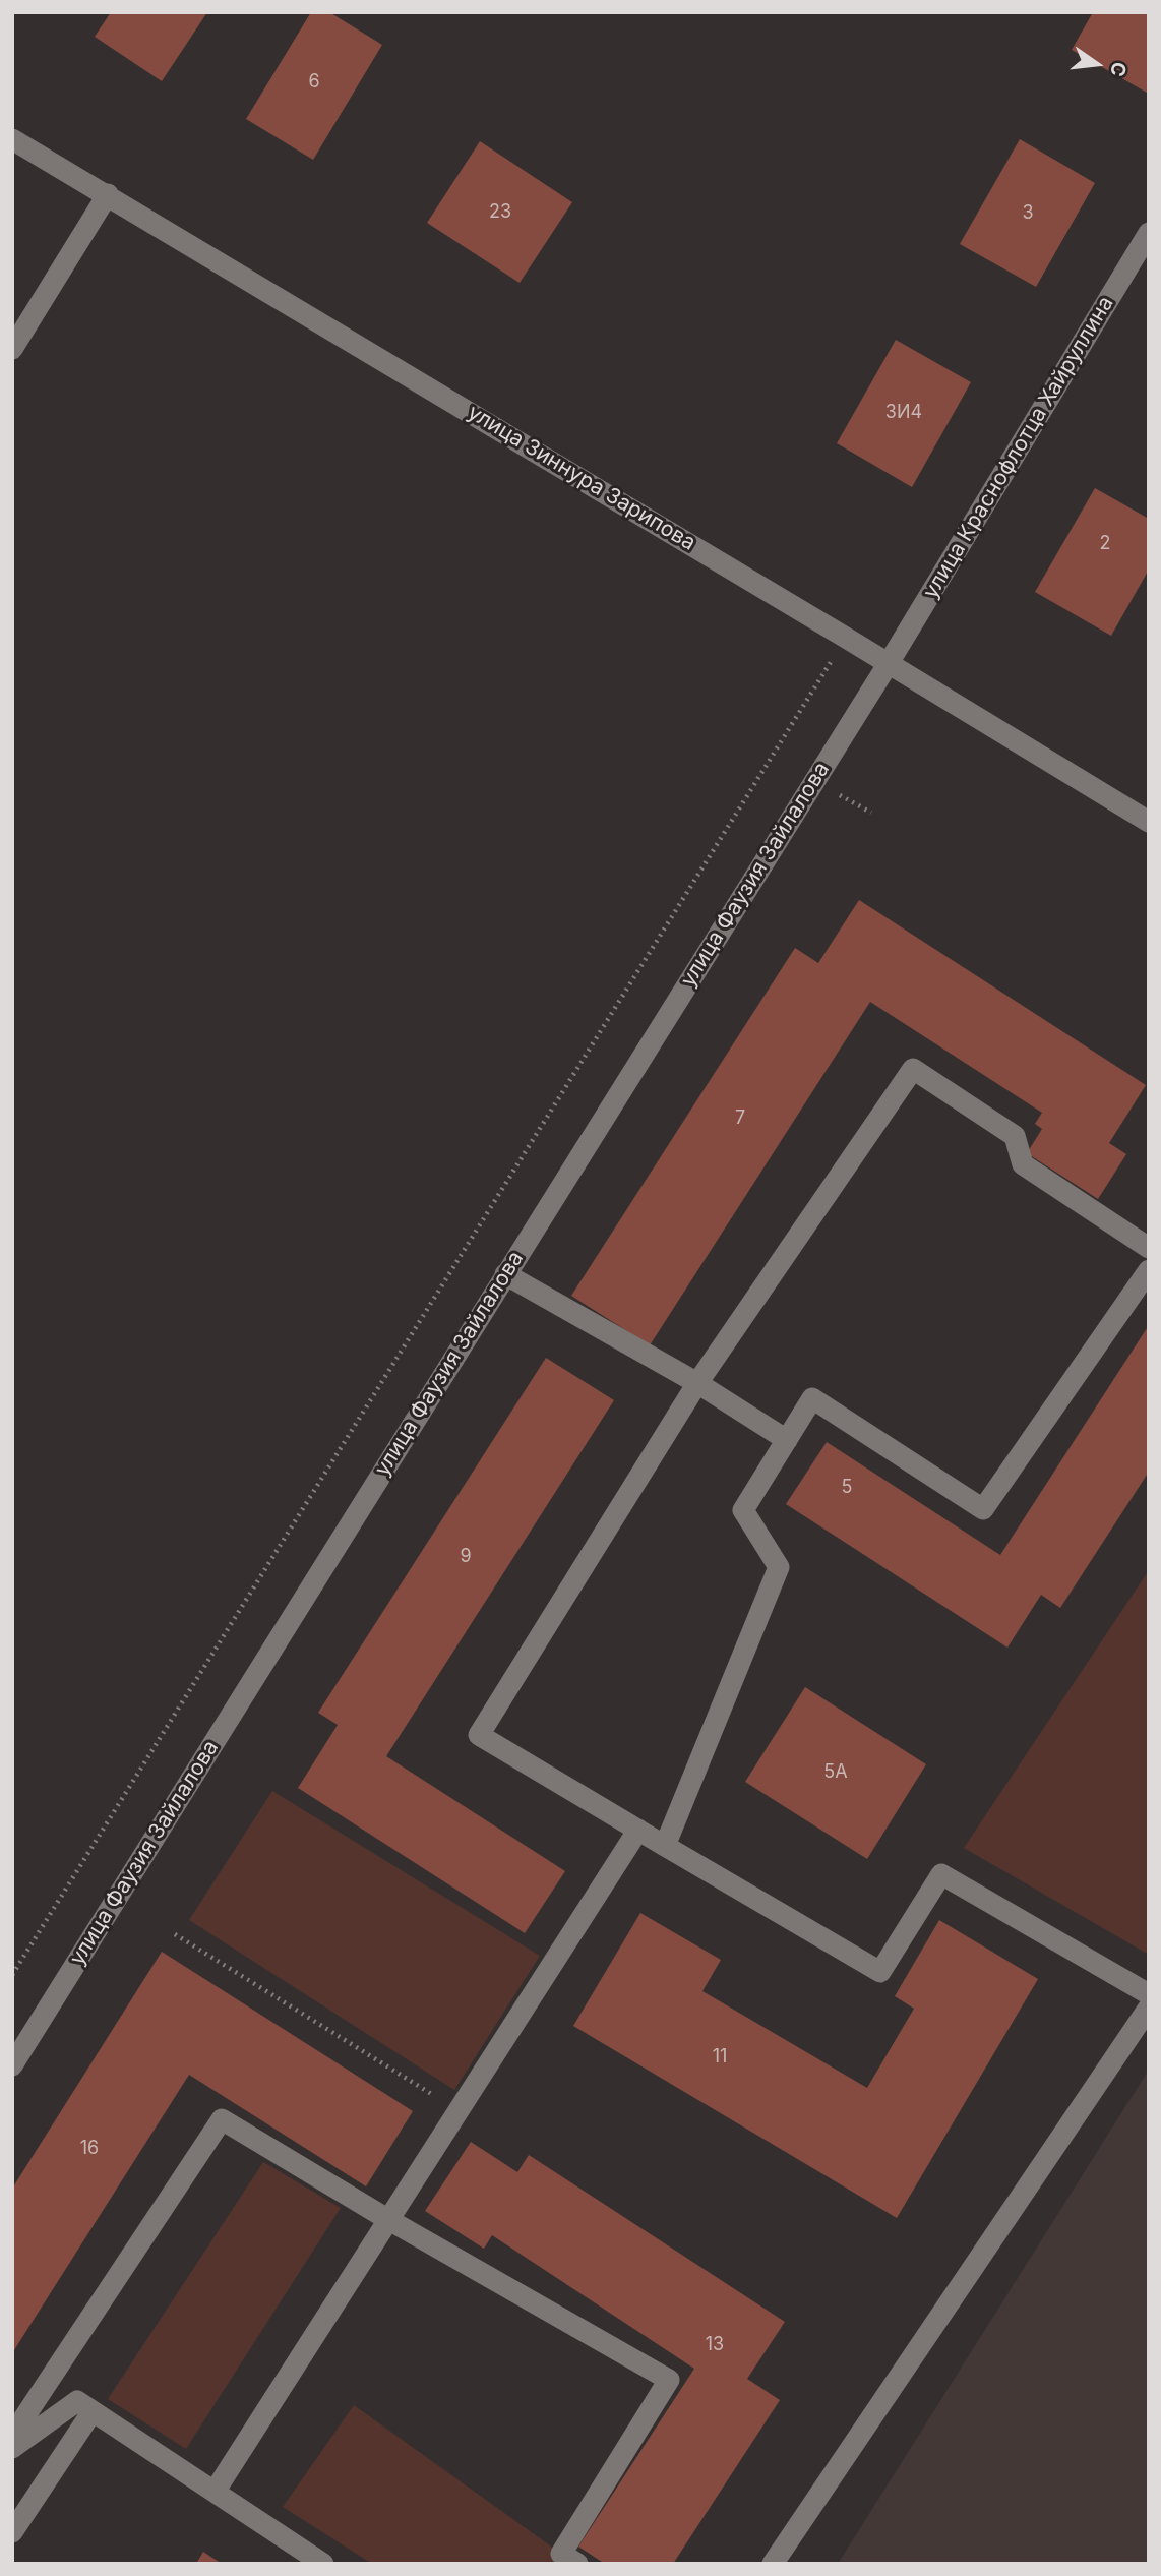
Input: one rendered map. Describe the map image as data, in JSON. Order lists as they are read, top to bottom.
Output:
{
  "streets": {
    "street": ["улица Краснофлотца Хайруллина", "улица Зиннура Зарипова", "улица Фаузия Зайлалова"]
  },
  "crossings": [
    ["улица Краснофлотца Хайруллина", "улица Зиннура Зарипова"],
    ["улица Краснофлотца Хайруллина", "улица Фаузия Зайлалова"],
    ["улица Зиннура Зарипова", "улица Фаузия Зайлалова"]
  ],
  "house_numbers": [
    "6",
    "23",
    "3",
    "3И4",
    "2",
    "7",
    "5",
    "9",
    "5А",
    "11",
    "16",
    "13"
  ],
  "north": "right"
}
